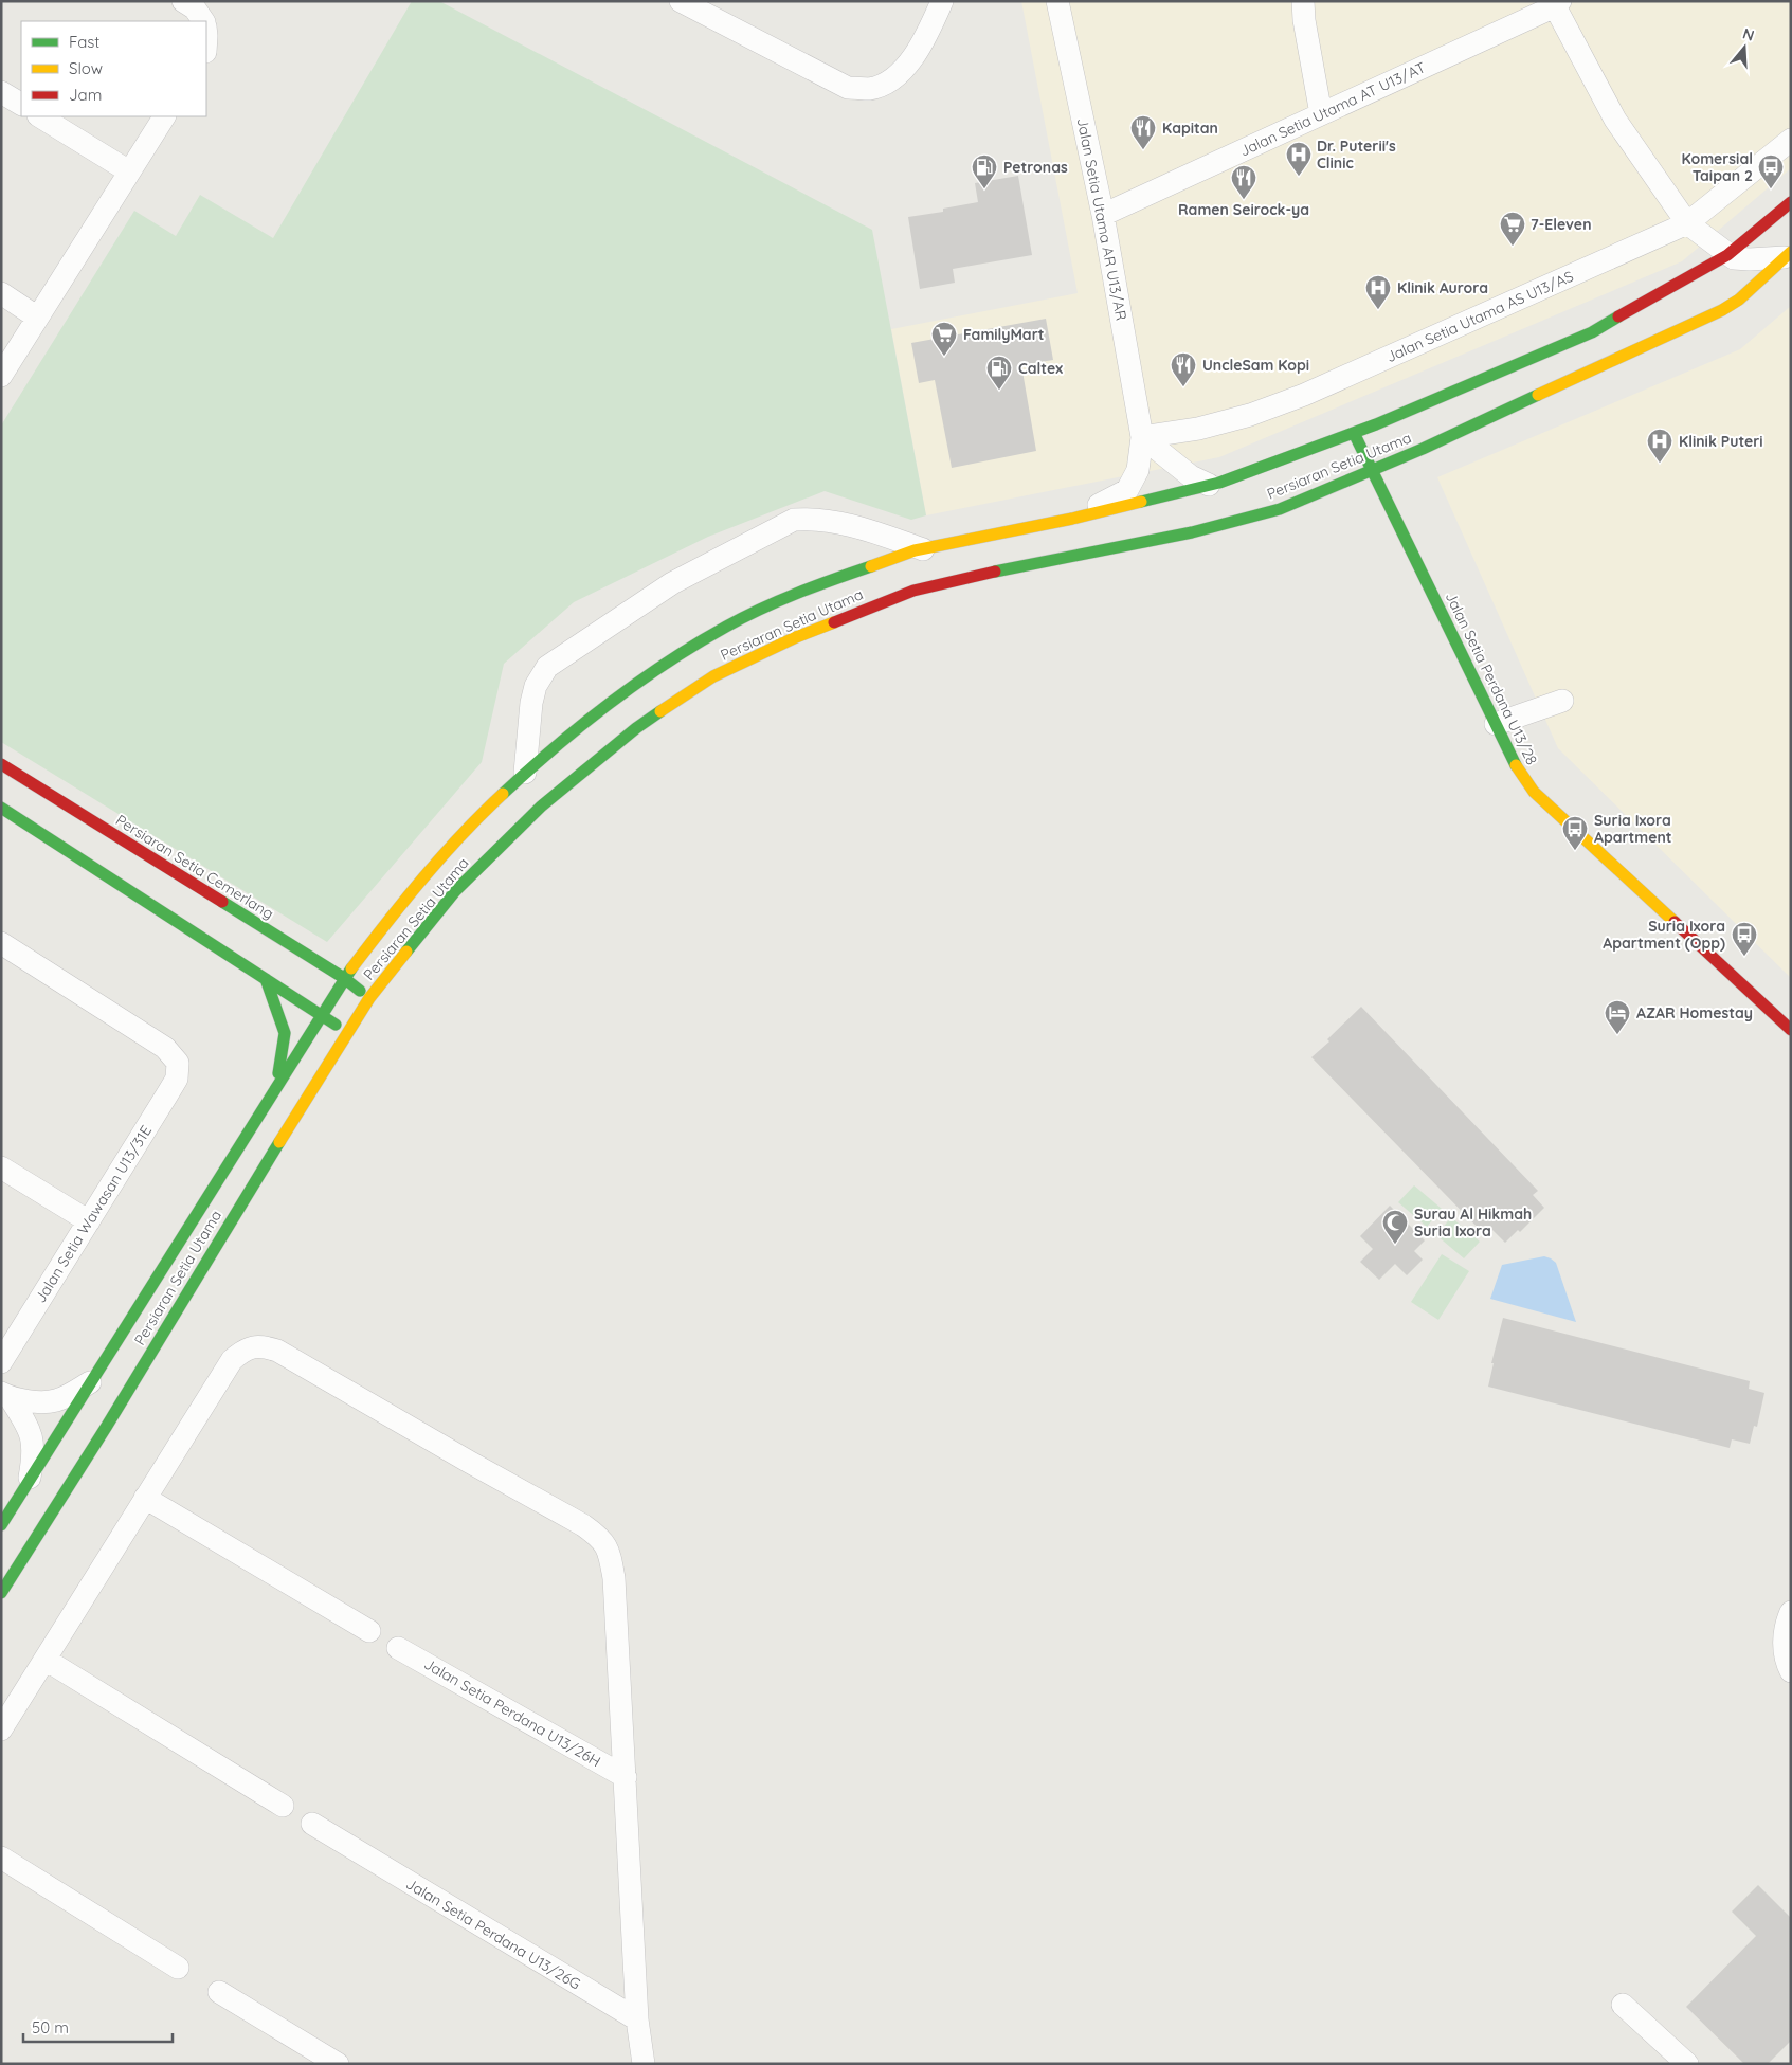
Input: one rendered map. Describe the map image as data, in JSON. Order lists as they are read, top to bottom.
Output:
{
  "streets": {
    "street": [
      "Jalan Setia Utama AT U13/AT",
      "Jalan Setia Utama AR U13/AR",
      "Jalan Setia Utama AS U13/AS",
      "Persiaran Setia Utama",
      "Jalan Setia Perdana U13/28",
      "Persiaran Setia Cemerlang",
      "Jalan Setia Wawasan U13/31E",
      "Jalan Setia Perdana U13/26H",
      "Jalan Setia Perdana U13/26G"
    ]
  },
  "crossings": [
    ["Jalan Setia Utama AT U13/AT", "Jalan Setia Utama AR U13/AR"],
    ["Jalan Setia Utama AR U13/AR", "Jalan Setia Utama AS U13/AS"],
    ["Persiaran Setia Utama", "Jalan Setia Perdana U13/28"],
    ["Persiaran Setia Utama", "Persiaran Setia Cemerlang"]
  ],
  "places": {
    "restaurant": ["Kapitan", "Ramen Seirock-ya", "UncleSam Kopi"],
    "hospital": ["Dr. Puterii's Clinic", "Klinik Aurora", "Klinik Puteri"],
    "fuel station": ["Petronas", "Caltex"],
    "bus stop": ["Komersial Taipan 2", "Suria Ixora Apartment", "Suria Ixora Apartment (Opp)"],
    "supermarket": ["7-Eleven", "FamilyMart"],
    "hotel": ["AZAR Homestay"],
    "mosque": ["Surau Al Hikmah Suria Ixora"]
  },
  "legend": ["Fast", "Slow", "Jam"],
  "scale_bar": "50 m",
  "north": "top"
}
